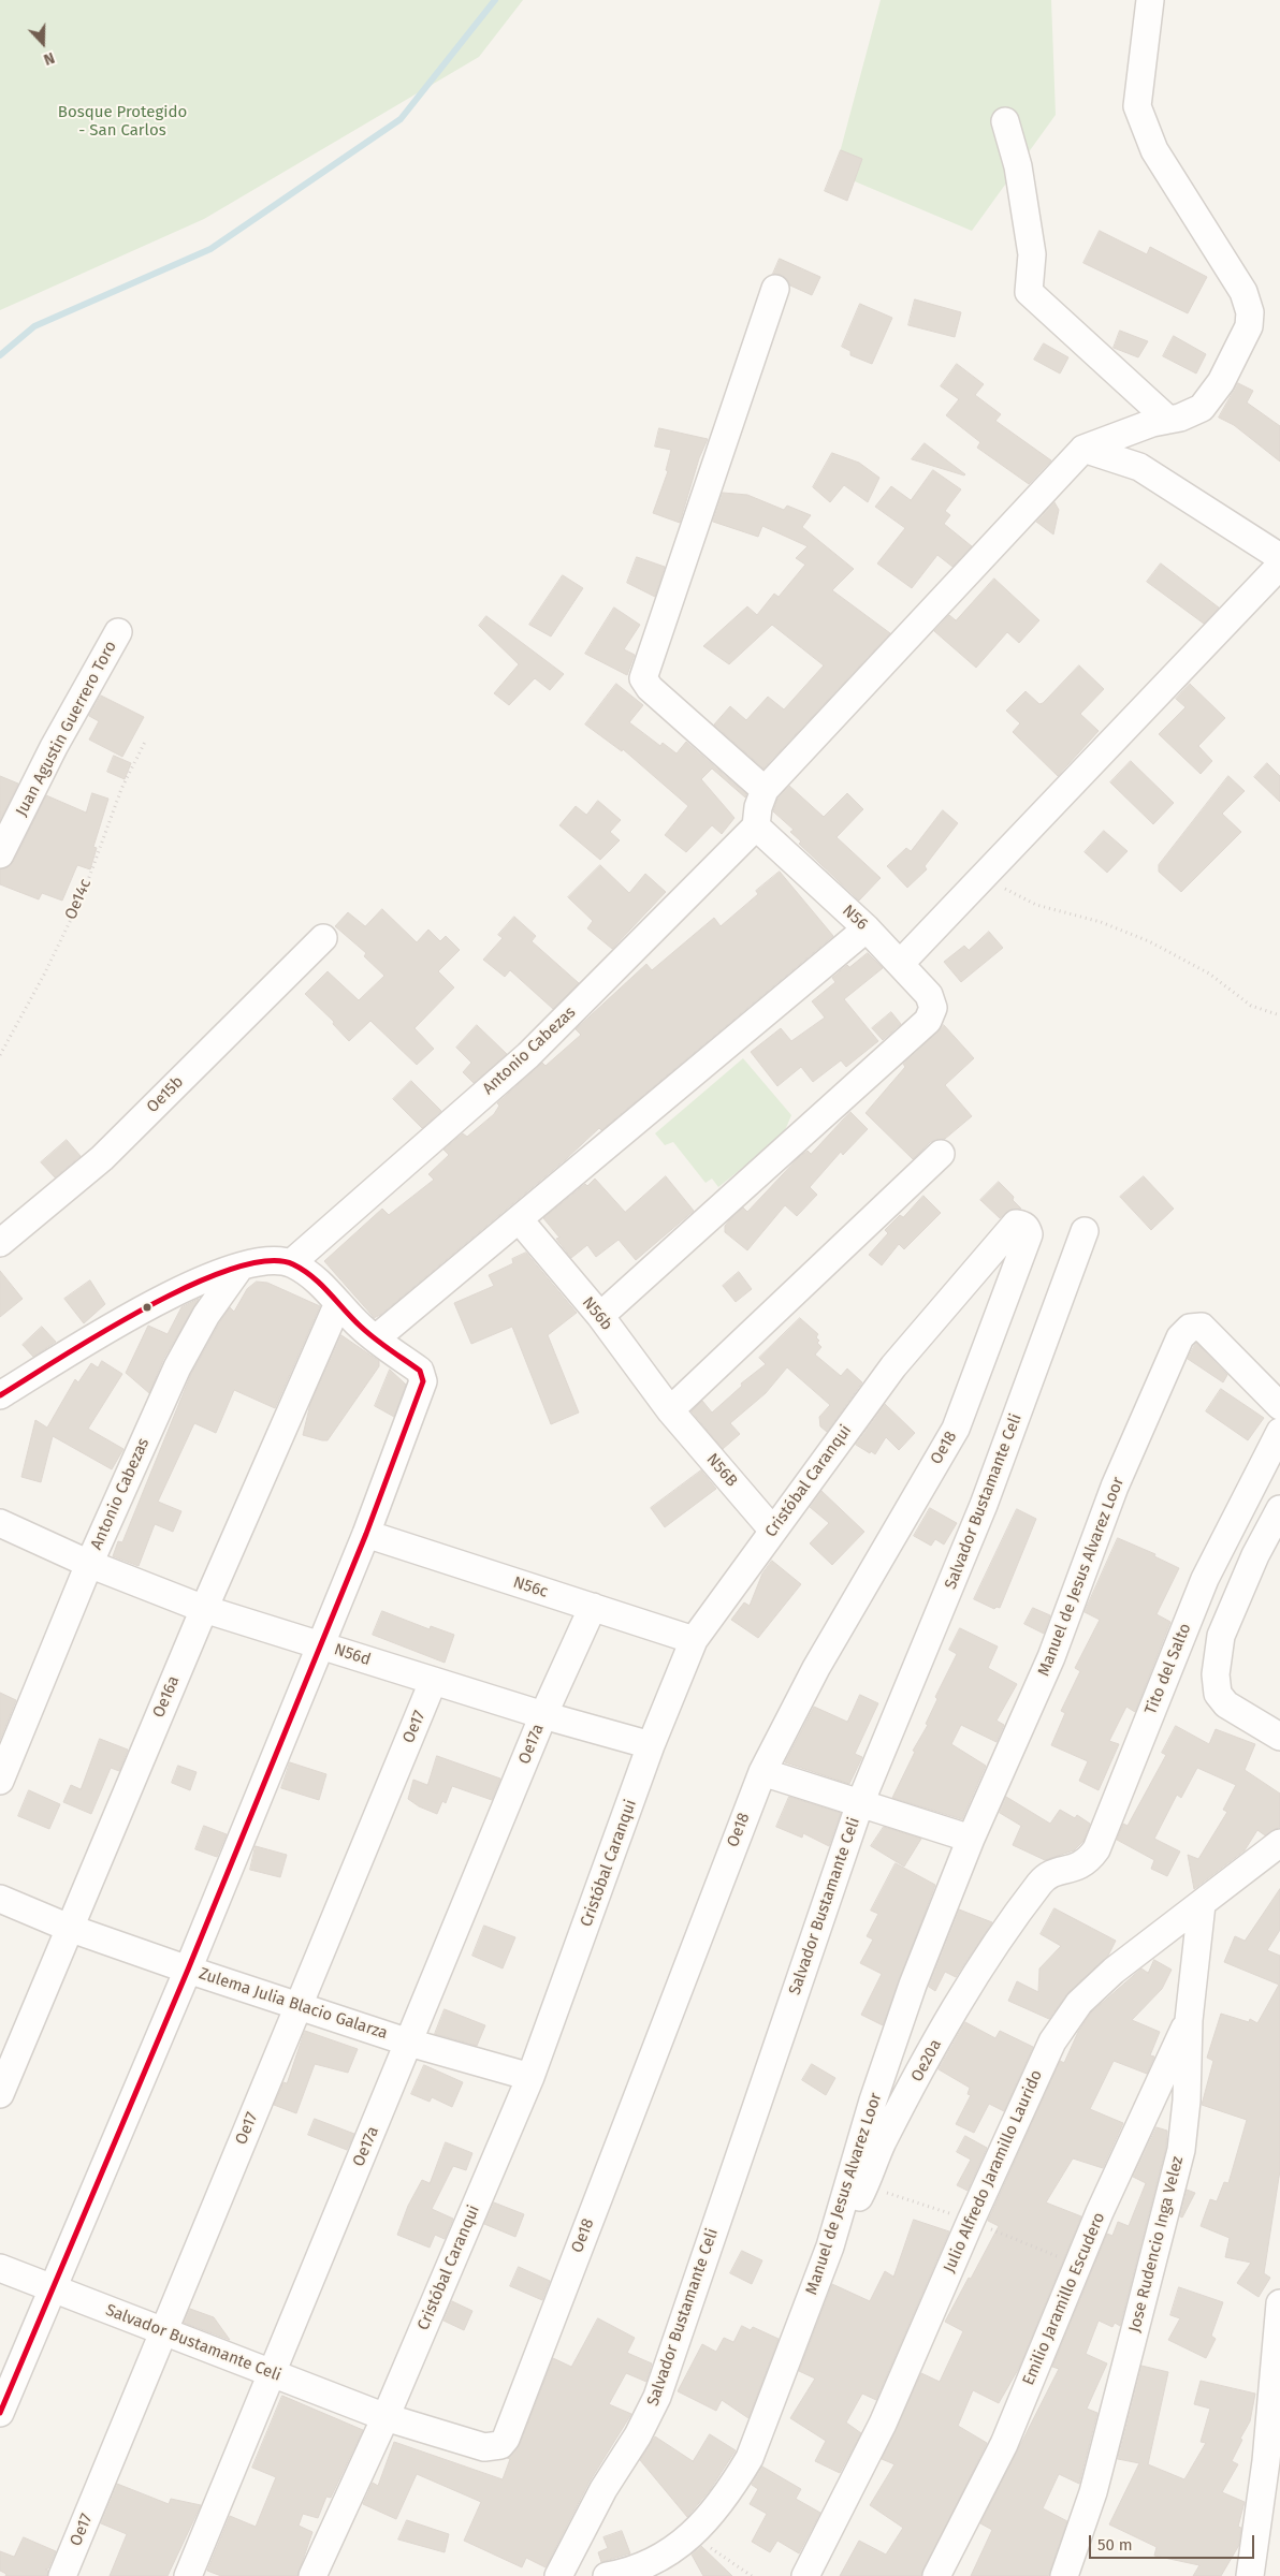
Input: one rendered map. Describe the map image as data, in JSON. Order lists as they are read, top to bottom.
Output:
{
  "streets": {
    "street": [
      "Juan Agustin Guerrero Toro",
      "N56",
      "Antonio Cabezas",
      "Oe15b",
      "N56b",
      "Oe18",
      "N56B",
      "Cristóbal Caranqui",
      "Salvador Bustamante Celi",
      "Manuel de Jesus Alvarez Loor",
      "N56c",
      "N56d",
      "Tito del Salto",
      "Oe16a",
      "Oe17",
      "Oe17a",
      "Zulema Julia Blacio Galarza",
      "Oe20a",
      "Julio Alfredo Jaramillo Laurido",
      "Jose Rudencio Inga Velez",
      "Emilio Jaramillo Escudero"
    ],
    "path": ["Oe14c"]
  },
  "crossings": [
    ["N56", "Antonio Cabezas"],
    ["N56", "N56b"],
    ["Antonio Cabezas", "N56d"],
    ["N56b", "N56B"],
    ["Oe18", "Cristóbal Caranqui"],
    ["Oe18", "Salvador Bustamante Celi"],
    ["N56B", "Cristóbal Caranqui"],
    ["Cristóbal Caranqui", "Salvador Bustamante Celi"],
    ["Cristóbal Caranqui", "N56c"],
    ["Cristóbal Caranqui", "N56d"],
    ["Cristóbal Caranqui", "Zulema Julia Blacio Galarza"],
    ["Salvador Bustamante Celi", "Oe17"],
    ["Salvador Bustamante Celi", "Oe17a"],
    ["Manuel de Jesus Alvarez Loor", "Oe20a"],
    ["N56c", "Oe17a"],
    ["N56d", "Oe16a"],
    ["N56d", "Oe17"],
    ["N56d", "Oe17a"],
    ["Tito del Salto", "Oe20a"],
    ["Oe16a", "Zulema Julia Blacio Galarza"],
    ["Oe17", "Zulema Julia Blacio Galarza"],
    ["Oe17a", "Zulema Julia Blacio Galarza"],
    ["Julio Alfredo Jaramillo Laurido", "Jose Rudencio Inga Velez"],
    ["Jose Rudencio Inga Velez", "Emilio Jaramillo Escudero"]
  ],
  "parks": ["Bosque Protegido - San Carlos"],
  "scale_bar": "50 m",
  "north": "bottom"
}
